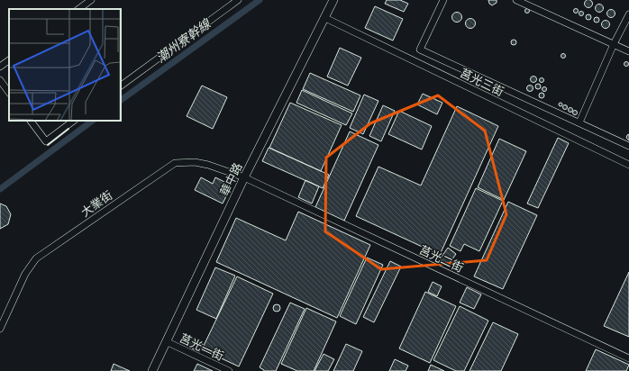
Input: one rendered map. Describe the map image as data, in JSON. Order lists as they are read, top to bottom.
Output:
{
  "streets": {
    "main road": ["華中路"],
    "street": [
      "莒光三街",
      "大業街",
      "莒光二街",
      "莒光一街"
    ]
  },
  "crossings": [
    ["莒光三街", "華中路"],
    ["華中路", "大業街"],
    ["華中路", "莒光二街"],
    ["華中路", "莒光一街"],
    ["大業街", "莒光二街"]
  ],
  "water": ["潮州寮幹線"]
}
